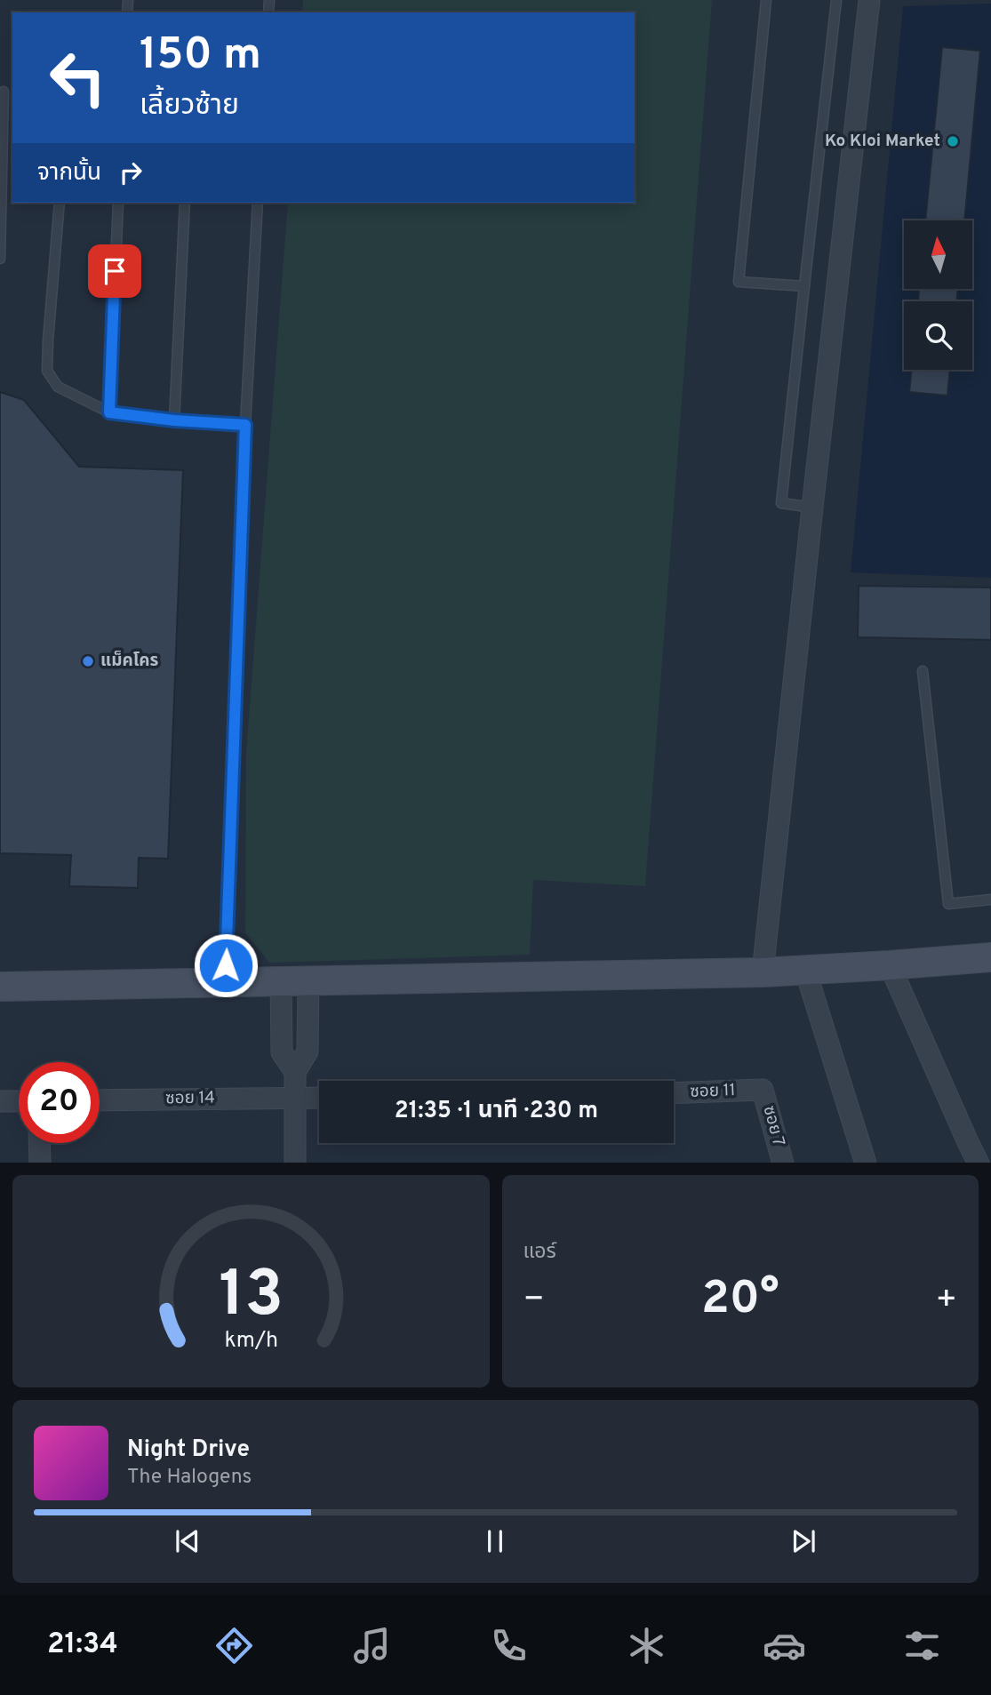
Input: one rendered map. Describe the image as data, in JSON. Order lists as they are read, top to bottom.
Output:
{
  "streets": {
    "street": ["ซอย 11", "ซอย 14", "ซอย 7"]
  },
  "crossings": [
    ["ซอย 11", "ซอย 7"]
  ],
  "places": ["Ko Kloi Market", "แม็คโคร"],
  "north": "top",
  "page": {
    "turn": ["150 m", "เลี้ยวซ้าย"],
    "then": "จากนั้น",
    "limit": "20",
    "trip": "21:35 · 1 นาที · 230 m",
    "tile": "แอร์",
    "heat": ["−", "20°", "+"],
    "song": ["Night Drive", "The Halogens"],
    "tabs": "21:34",
    "gauge": ["13", "km/h"]
  }
}
